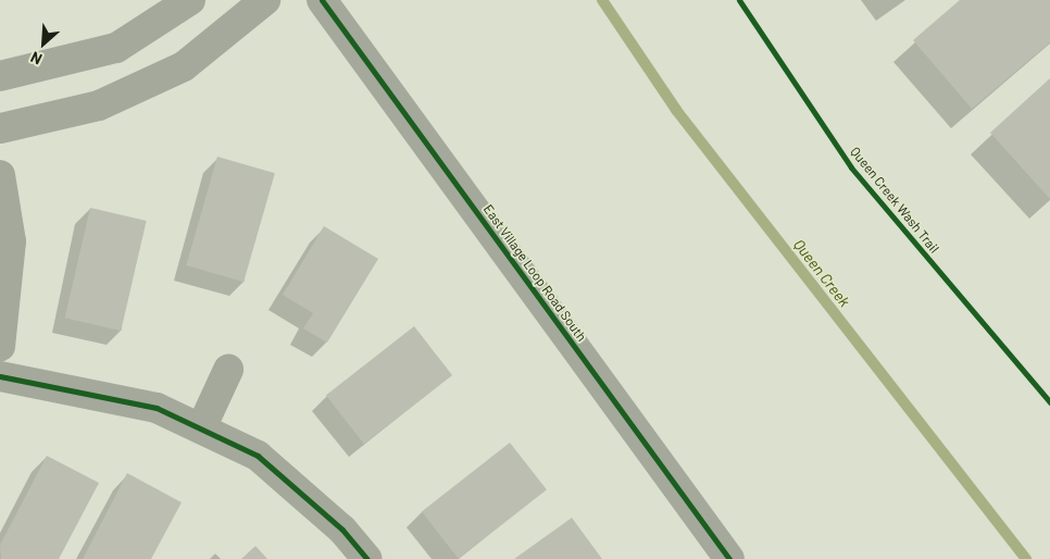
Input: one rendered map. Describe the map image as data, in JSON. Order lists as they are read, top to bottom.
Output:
{
  "streets": {
    "street": ["East Village Loop Road South"],
    "cycle path": ["Queen Creek Wash Trail"]
  },
  "water": ["Queen Creek"],
  "north": "bottom left"
}
